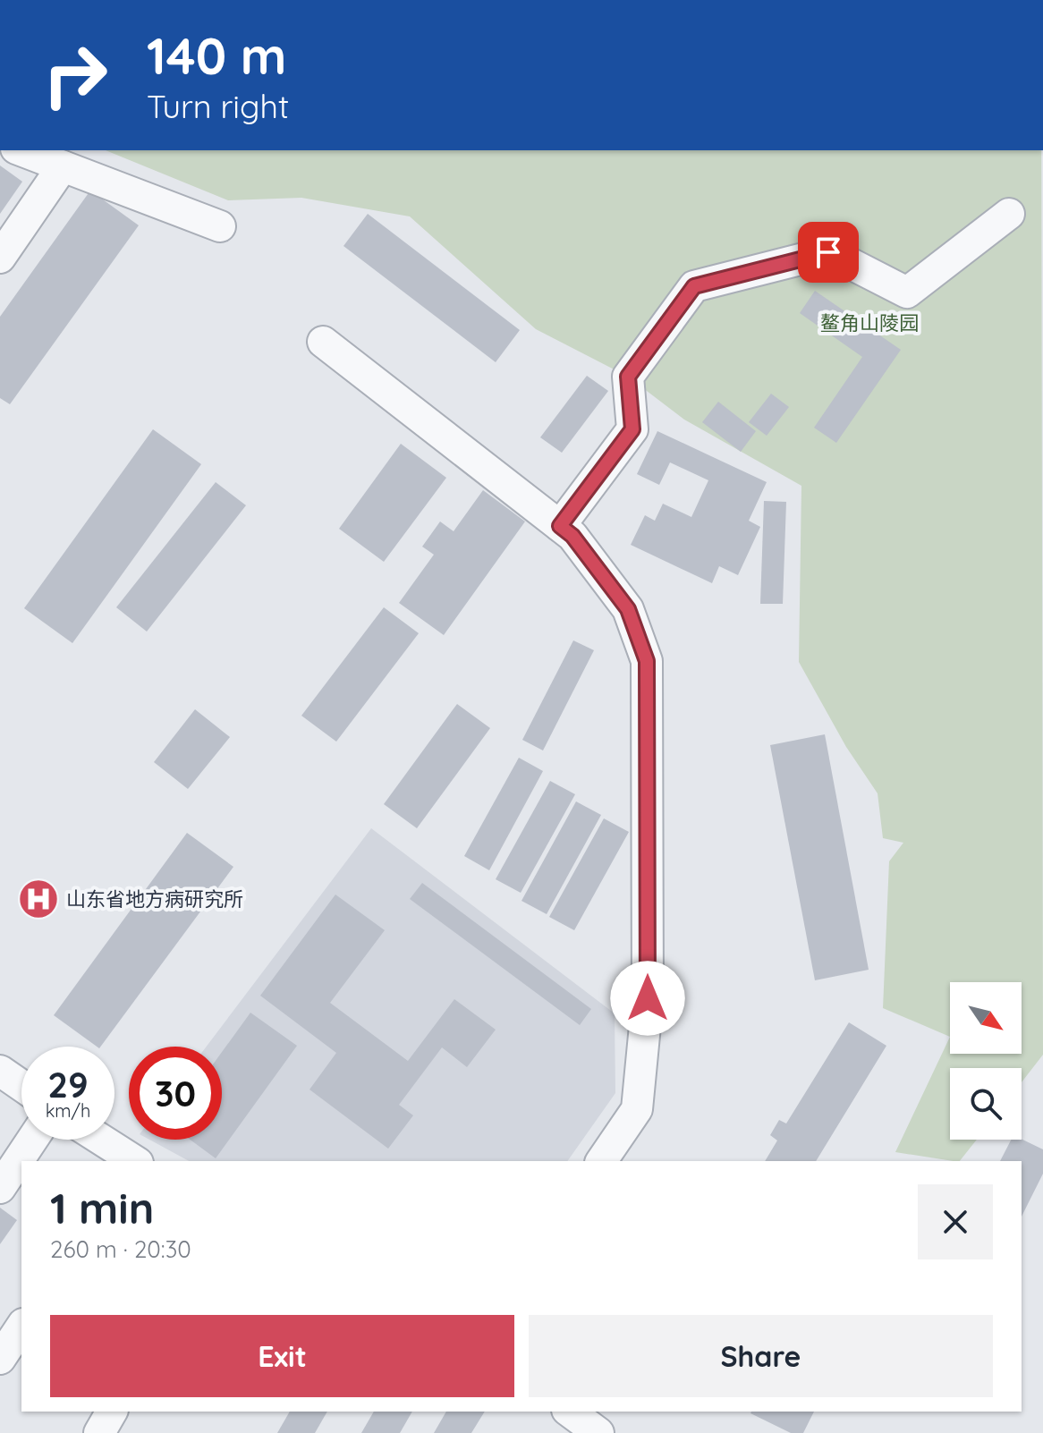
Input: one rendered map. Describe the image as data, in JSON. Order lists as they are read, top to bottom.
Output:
{
  "parks": ["鳌角山陵园"],
  "places": {
    "hospital": ["山东省地方病研究所"]
  },
  "north": "bottom right",
  "page": {
    "turn": ["140 m", "Turn right"],
    "speed": "29 km/h",
    "limit": "30",
    "heading": ["1 min", "260 m · 20:30"],
    "buttons": ["Exit", "Share"]
  }
}
